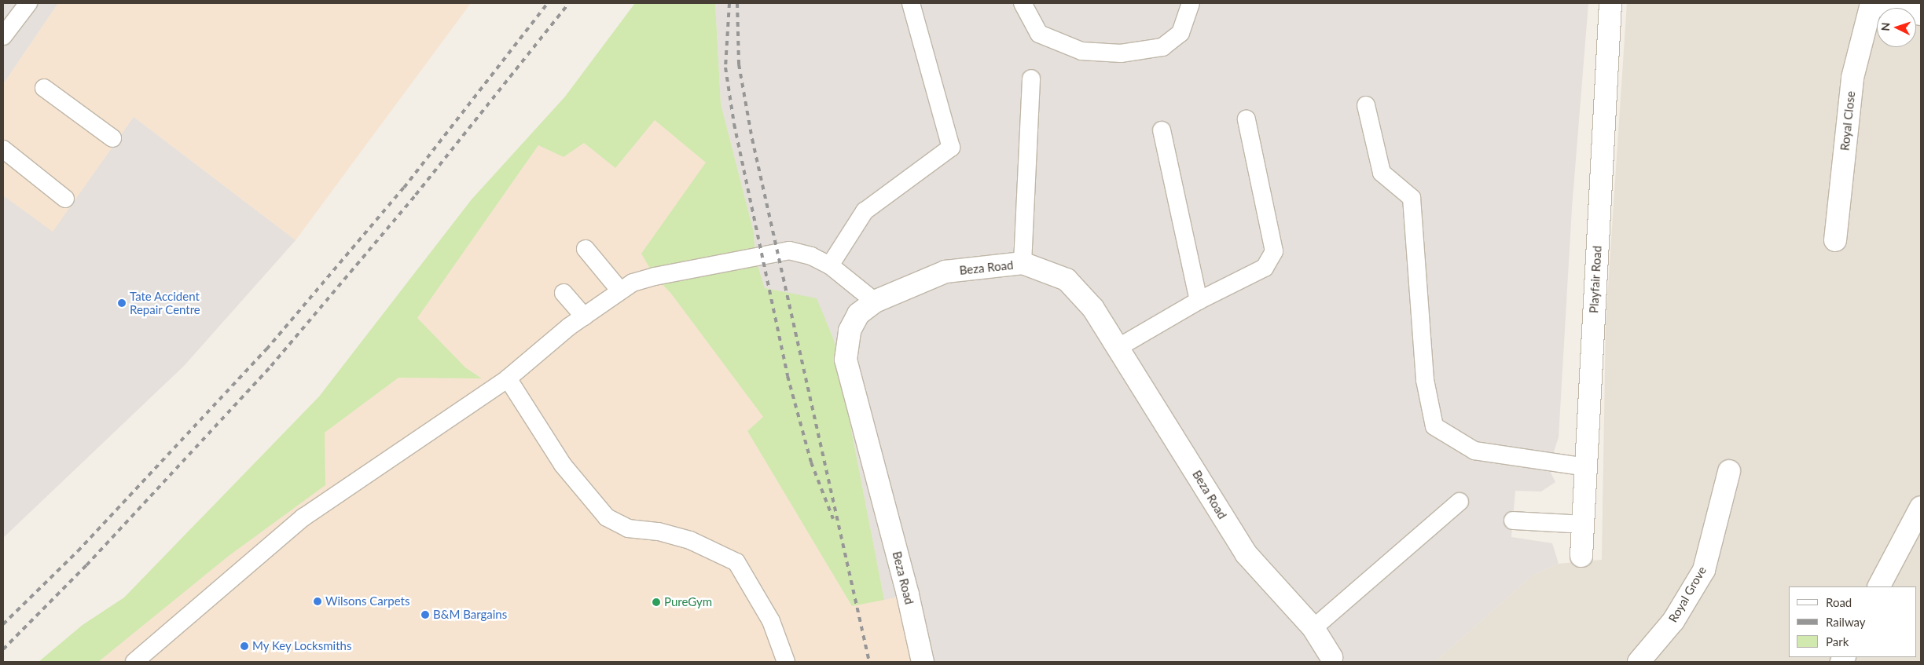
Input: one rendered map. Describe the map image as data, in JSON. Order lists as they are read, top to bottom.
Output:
{
  "streets": {
    "street": [
      "Royal Close",
      "Beza Road",
      "Playfair Road",
      "Royal Grove"
    ]
  },
  "places": [
    "Tate Accident Repair Centre",
    "Wilsons Carpets",
    "PureGym",
    "B&M Bargains",
    "My Key Locksmiths"
  ],
  "legend": ["Road", "Railway", "Park"],
  "north": "left"
}
